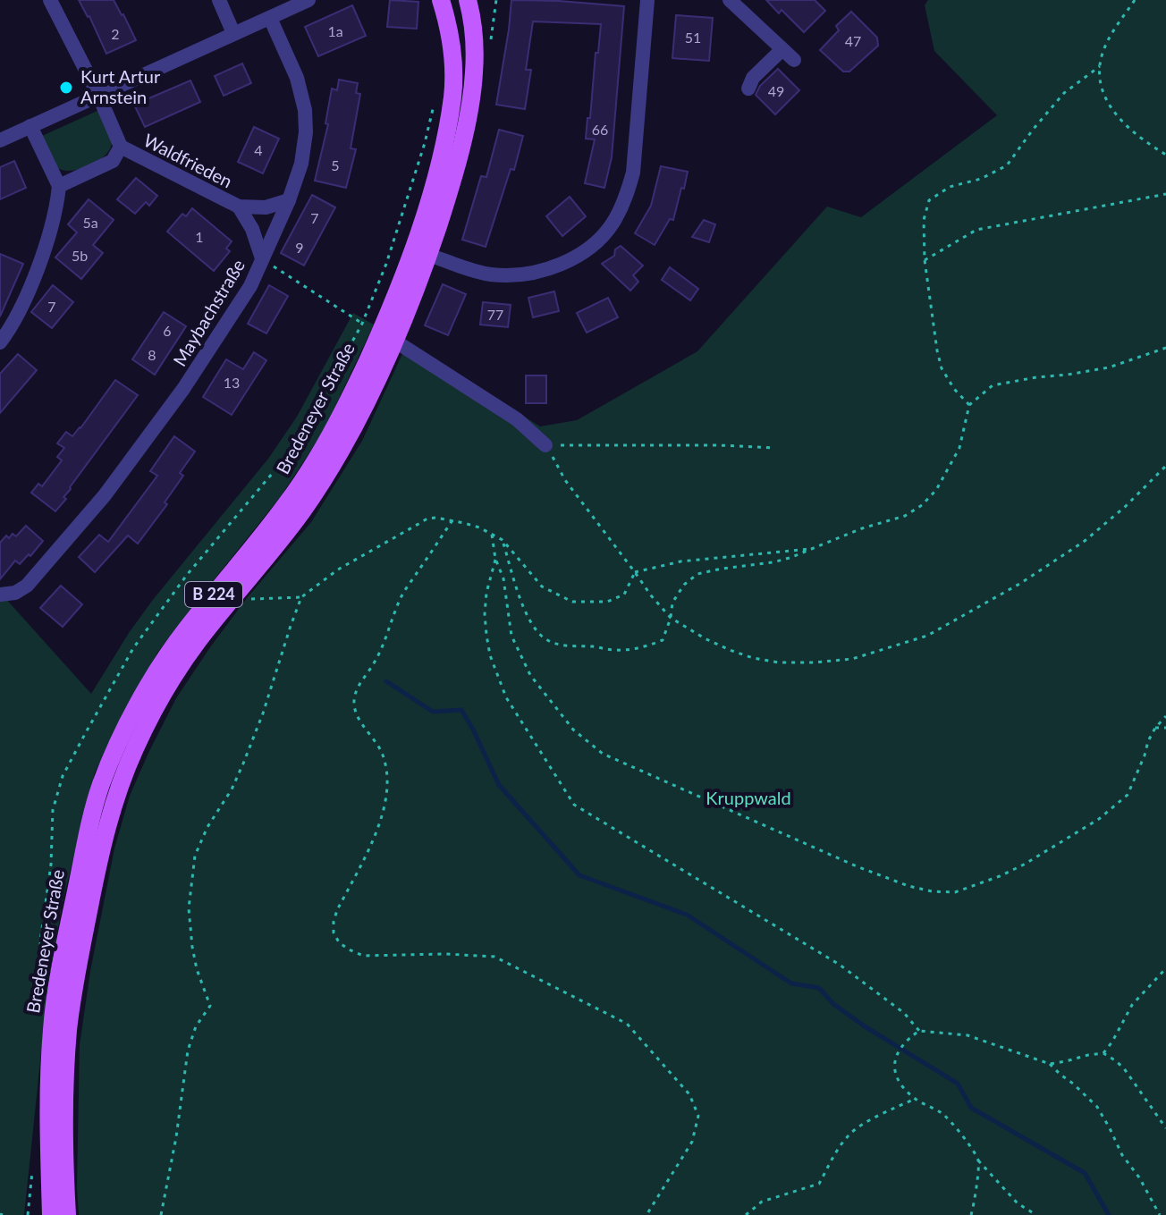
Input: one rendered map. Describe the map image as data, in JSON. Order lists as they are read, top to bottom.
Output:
{
  "streets": {
    "main road": ["Bredeneyer Straße", "B 224"],
    "street": ["Waldfrieden", "Maybachstraße"]
  },
  "crossings": [
    ["Waldfrieden", "Maybachstraße"]
  ],
  "parks": ["Kruppwald"],
  "places": ["Kurt Artur Arnstein"],
  "house_numbers": [
    "1a",
    "2",
    "51",
    "47",
    "49",
    "66",
    "4",
    "5",
    "7",
    "5a",
    "1",
    "9",
    "5b",
    "7",
    "77",
    "6",
    "8",
    "13"
  ]
}
